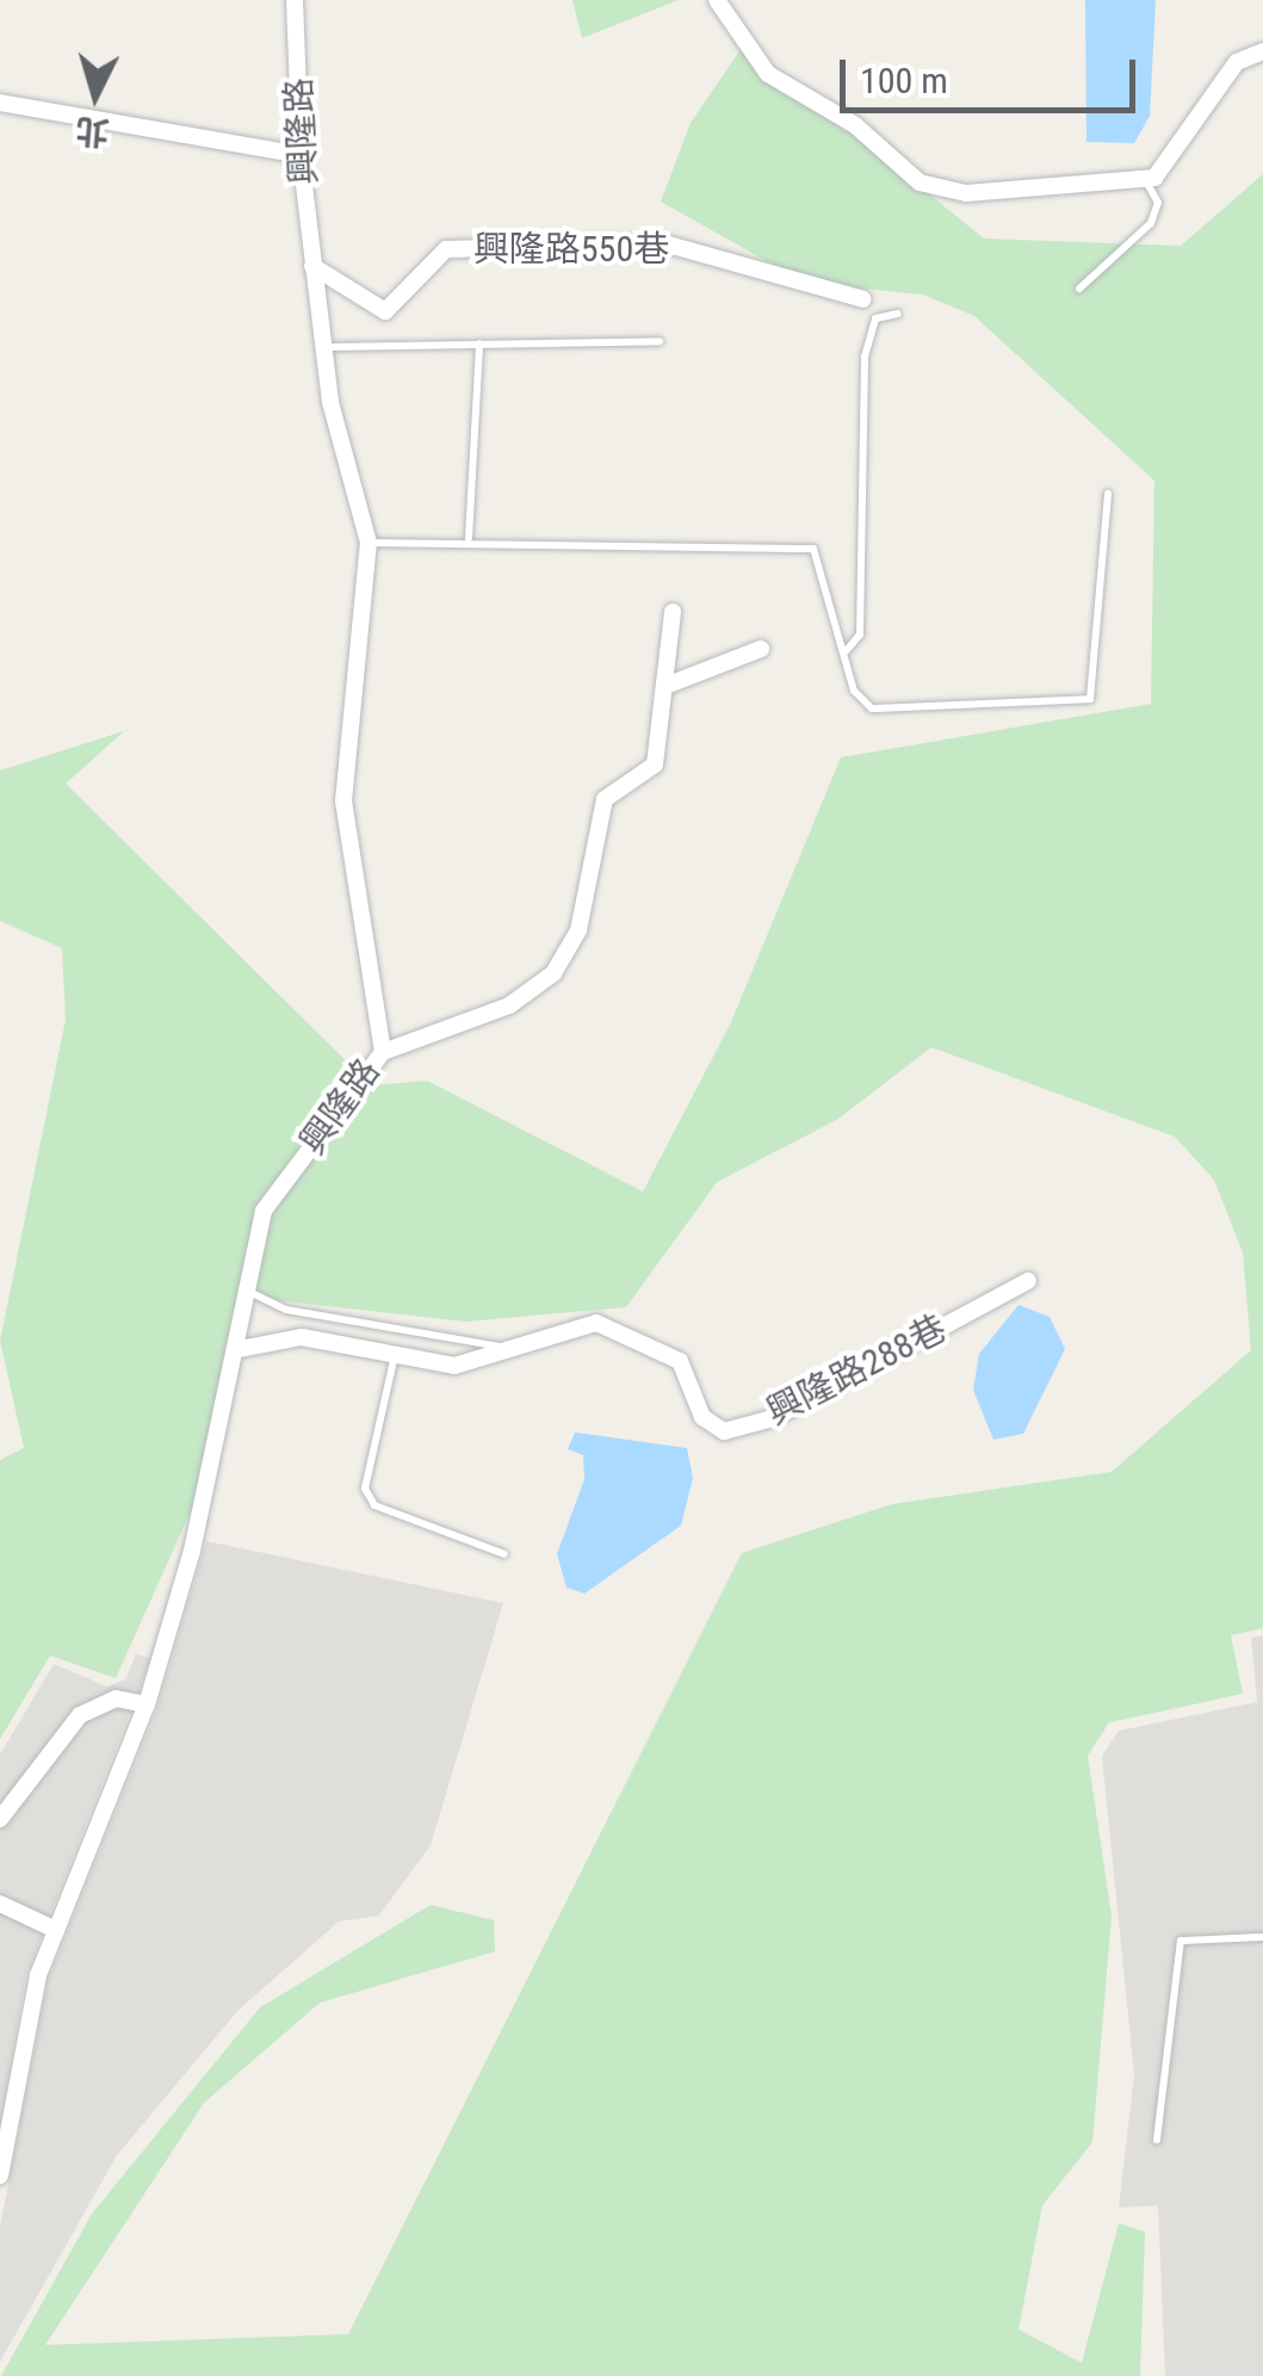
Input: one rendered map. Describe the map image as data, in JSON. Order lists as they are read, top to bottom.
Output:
{
  "streets": {
    "street": ["興隆路", "興隆路550巷", "興隆路288巷"]
  },
  "crossings": [
    ["興隆路", "興隆路550巷"],
    ["興隆路", "興隆路288巷"]
  ],
  "scale_bar": "100 m",
  "north": "bottom"
}
